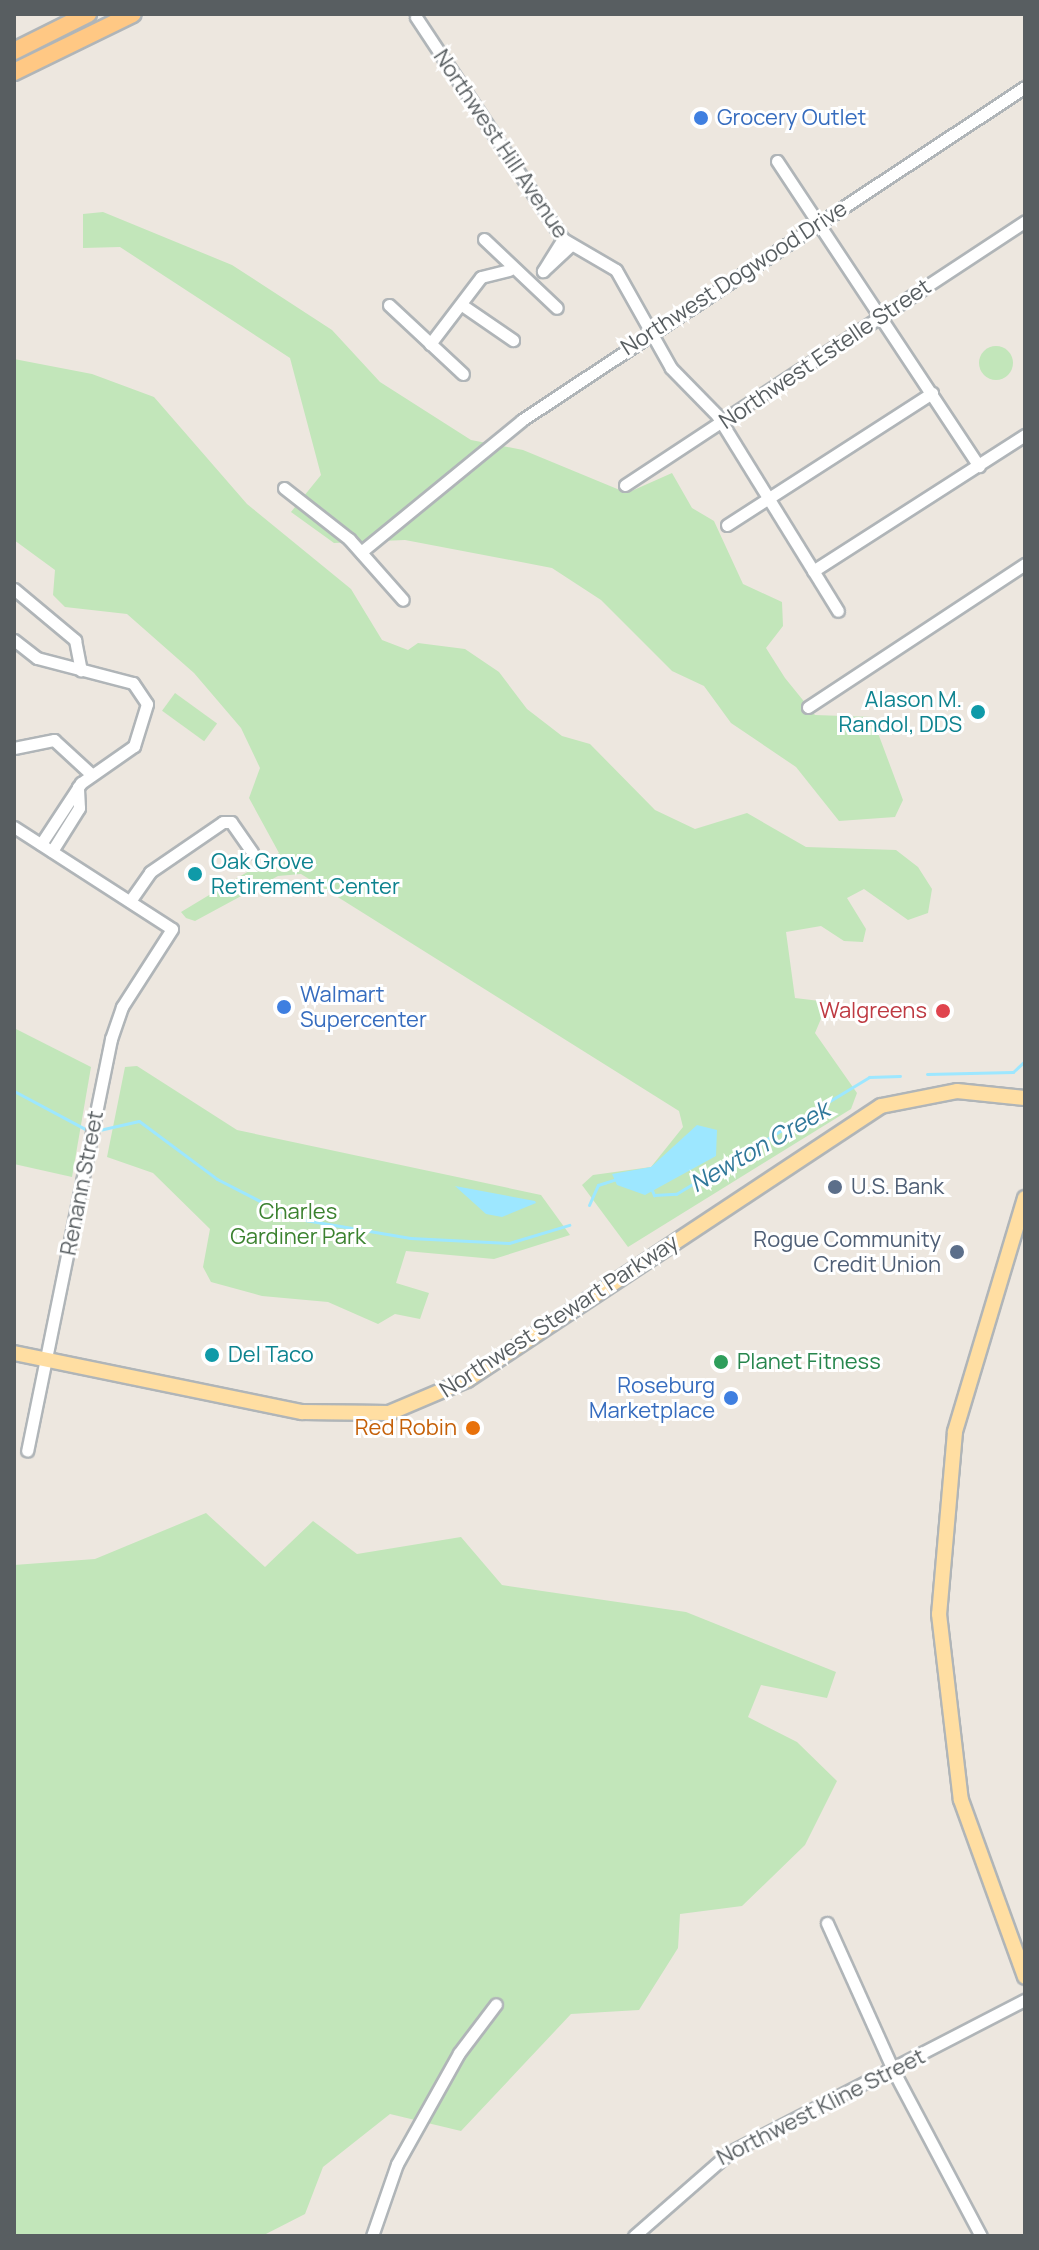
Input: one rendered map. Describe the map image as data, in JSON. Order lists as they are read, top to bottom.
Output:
{
  "streets": {
    "main road": ["Northwest Stewart Parkway"],
    "street": [
      "Northwest Hill Avenue",
      "Northwest Dogwood Drive",
      "Northwest Estelle Street",
      "Renann Street",
      "Northwest Kline Street"
    ]
  },
  "crossings": [
    ["Northwest Hill Avenue", "Northwest Dogwood Drive"],
    ["Northwest Hill Avenue", "Northwest Estelle Street"],
    ["Renann Street", "Northwest Stewart Parkway"]
  ],
  "water": ["Newton Creek"],
  "parks": ["Charles Gardiner Park"],
  "places": [
    "Grocery Outlet",
    "Alason M. Randol, DDS",
    "Oak Grove Retirement Center",
    "Walmart Supercenter",
    "Walgreens",
    "U.S. Bank",
    "Rogue Community Credit Union",
    "Del Taco",
    "Planet Fitness",
    "Roseburg Marketplace",
    "Red Robin"
  ]
}
